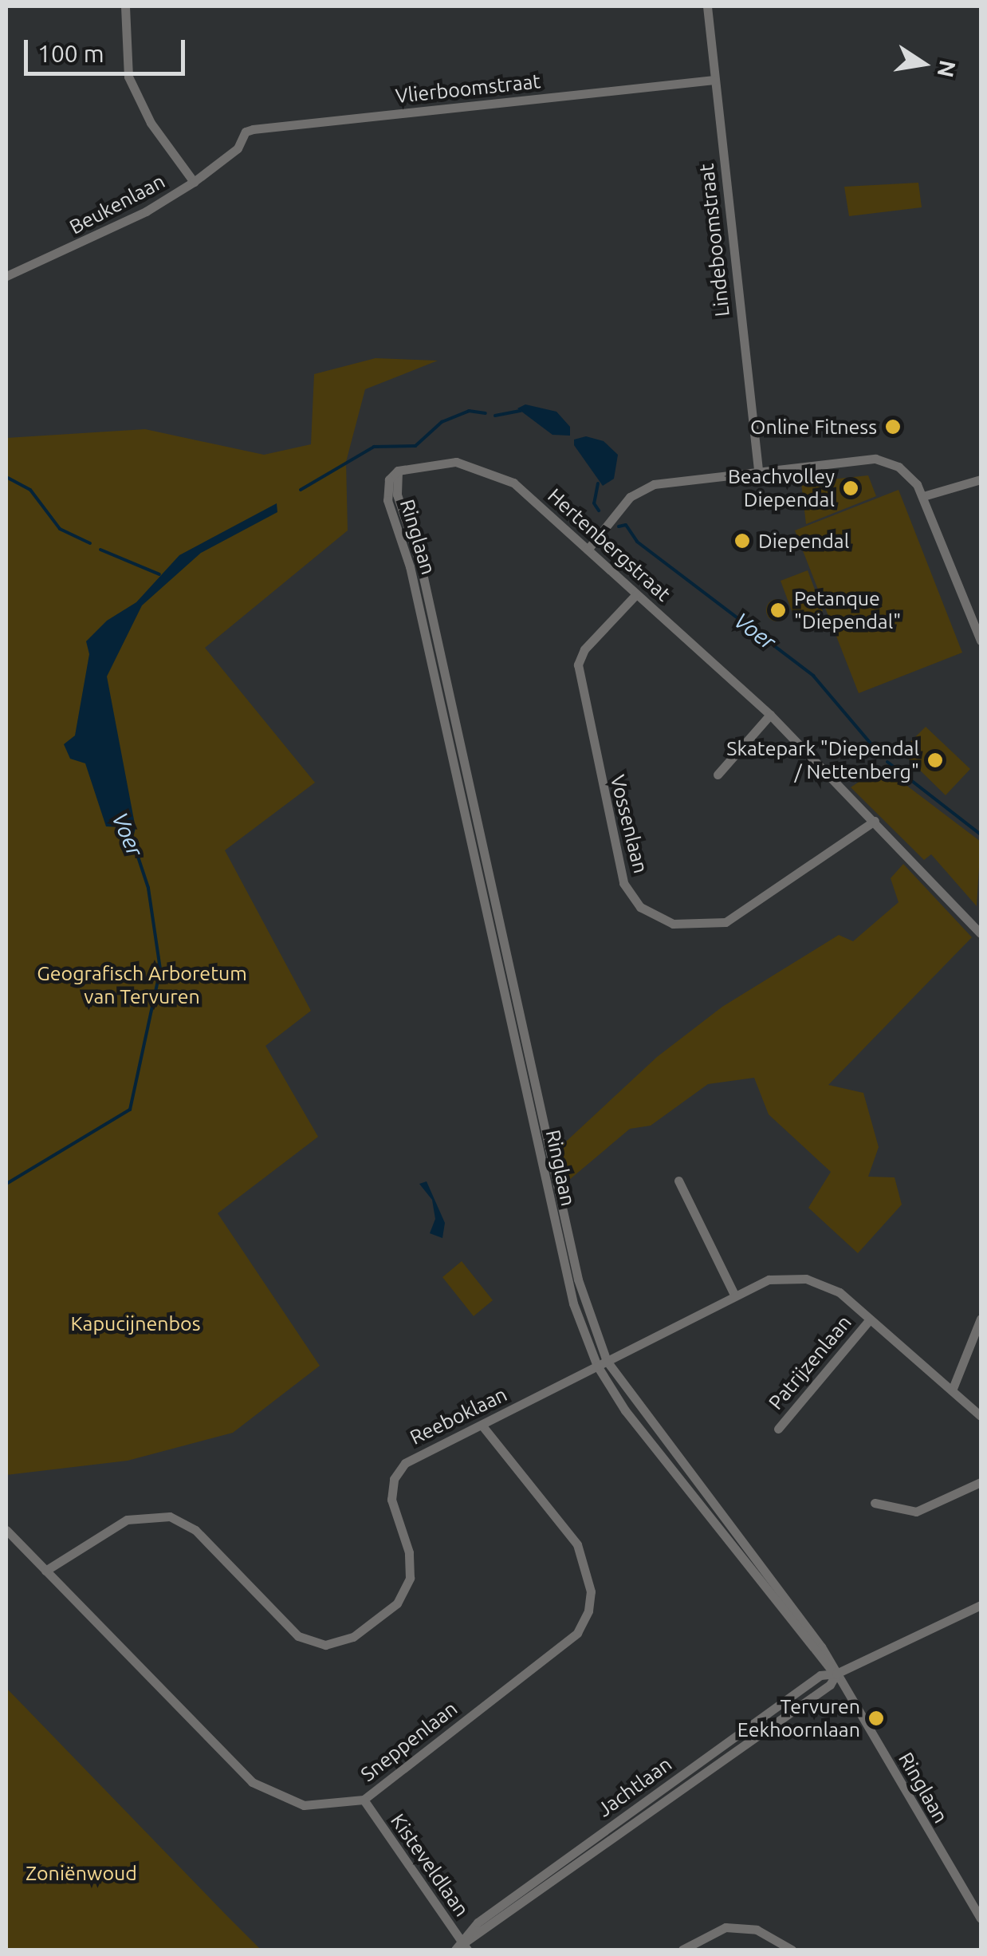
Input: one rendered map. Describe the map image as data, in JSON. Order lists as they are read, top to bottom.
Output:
{
  "streets": {
    "street": [
      "Vlierboomstraat",
      "Beukenlaan",
      "Lindeboomstraat",
      "Ringlaan",
      "Hertenbergstraat",
      "Vossenlaan",
      "Patrijzenlaan",
      "Reeboklaan",
      "Sneppenlaan",
      "Jachtlaan",
      "Kisteveldlaan"
    ]
  },
  "crossings": [
    ["Vlierboomstraat", "Beukenlaan"],
    ["Vlierboomstraat", "Lindeboomstraat"],
    ["Ringlaan", "Hertenbergstraat"],
    ["Ringlaan", "Reeboklaan"],
    ["Ringlaan", "Jachtlaan"],
    ["Hertenbergstraat", "Vossenlaan"],
    ["Patrijzenlaan", "Reeboklaan"],
    ["Reeboklaan", "Sneppenlaan"],
    ["Sneppenlaan", "Kisteveldlaan"],
    ["Jachtlaan", "Kisteveldlaan"]
  ],
  "water": ["Voer"],
  "parks": ["Geografisch Arboretum van Tervuren", "Kapucijnenbos", "Zoniënwoud"],
  "places": [
    "Online Fitness",
    "Beachvolley Diependal",
    "Diependal",
    "Petanque \"Diependal\"",
    "Skatepark \"Diependal / Nettenberg\"",
    "Tervuren Eekhoornlaan"
  ],
  "scale_bar": "100 m",
  "north": "right"
}
